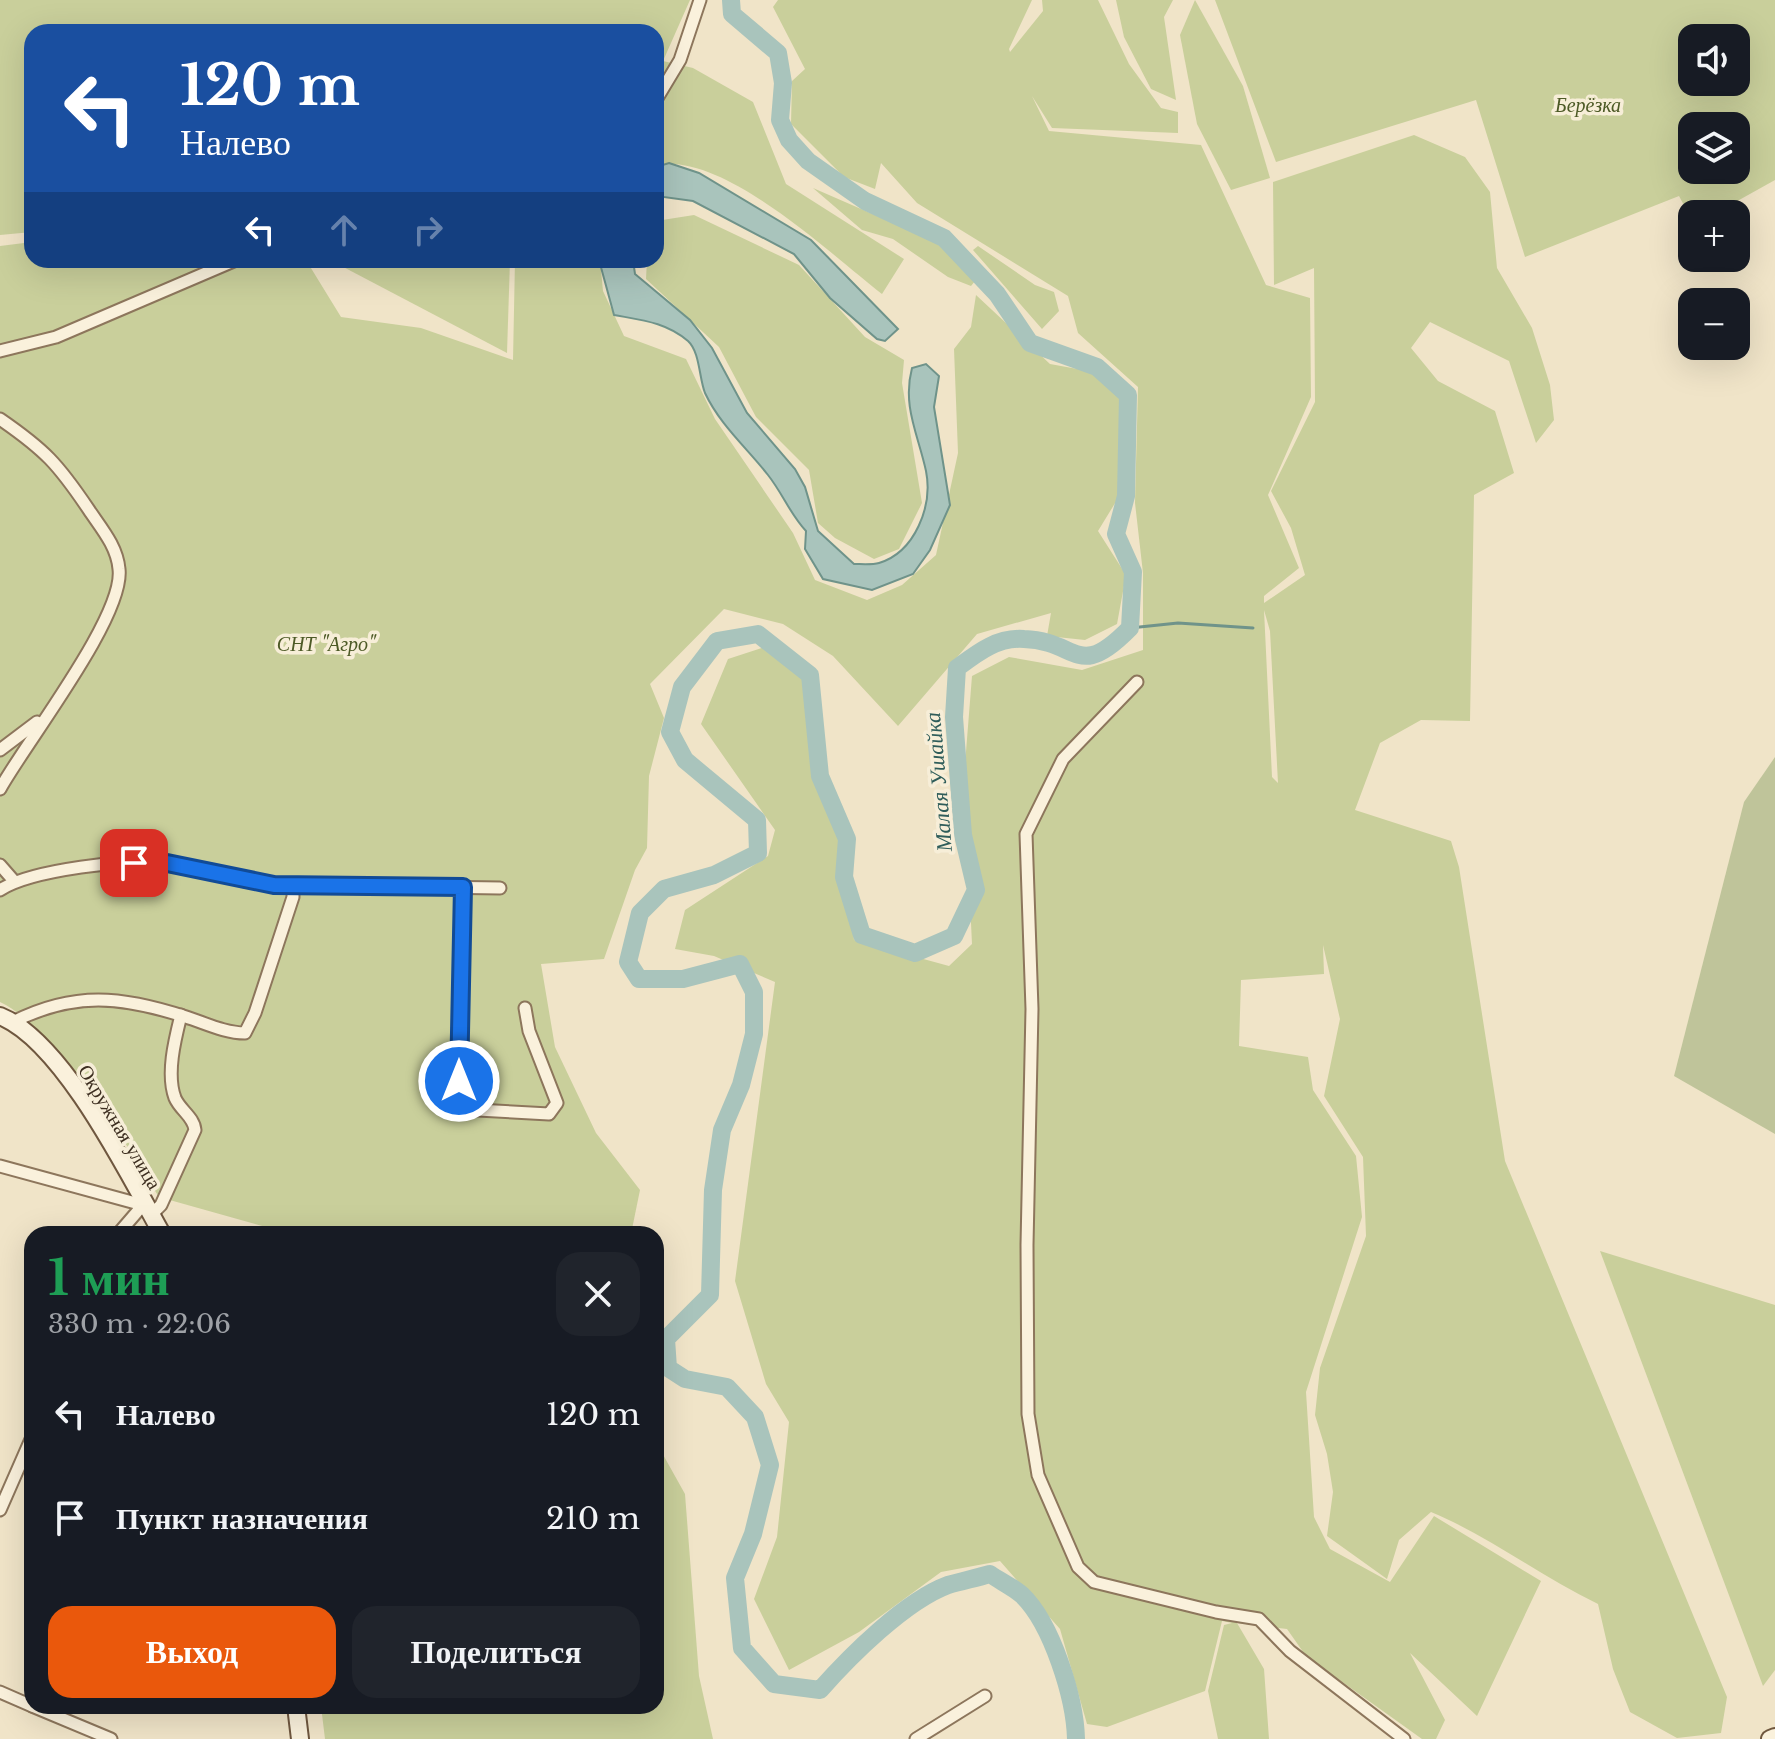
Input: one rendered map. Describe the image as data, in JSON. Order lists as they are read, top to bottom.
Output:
{
  "streets": {
    "street": ["Окружная улица"]
  },
  "water": ["Малая Ушайка"],
  "parks": ["Берёзка", "СНТ \"Агро\""],
  "page": {
    "map_buttons": ["+", "−"],
    "turn": ["120 m", "Налево"],
    "heading": ["1 мин", "330 m · 22:06"],
    "list": [
      {
        "name": "Налево",
        "value": "120 m"
      },
      {
        "name": "Пункт назначения",
        "value": "210 m"
      }
    ],
    "buttons": ["Выход", "Поделиться"]
  }
}
